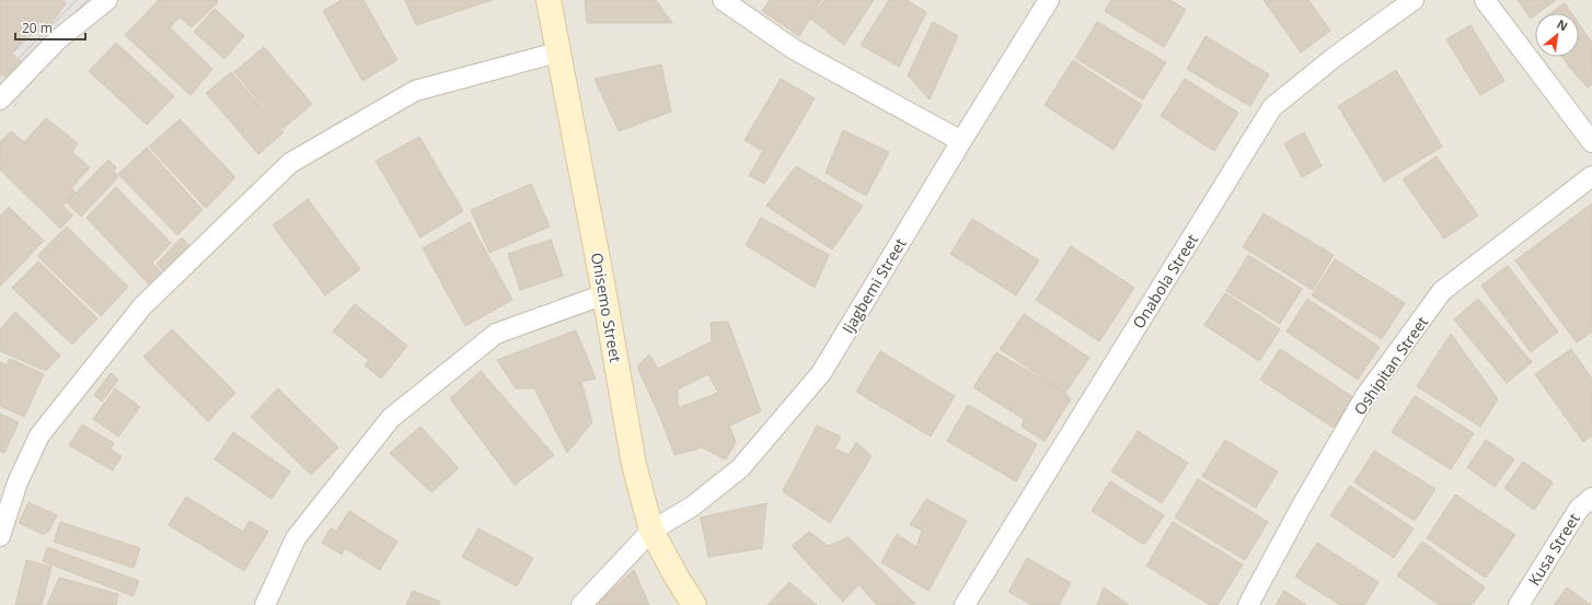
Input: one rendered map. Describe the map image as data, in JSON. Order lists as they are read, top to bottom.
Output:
{
  "streets": {
    "street": [
      "Onabola Street",
      "Ijagbemi Street",
      "Onisemo Street",
      "Oshipitan Street",
      "Kusa Street"
    ]
  },
  "crossings": [
    ["Ijagbemi Street", "Onisemo Street"]
  ],
  "scale_bar": "20 m",
  "north": "top right"
}
